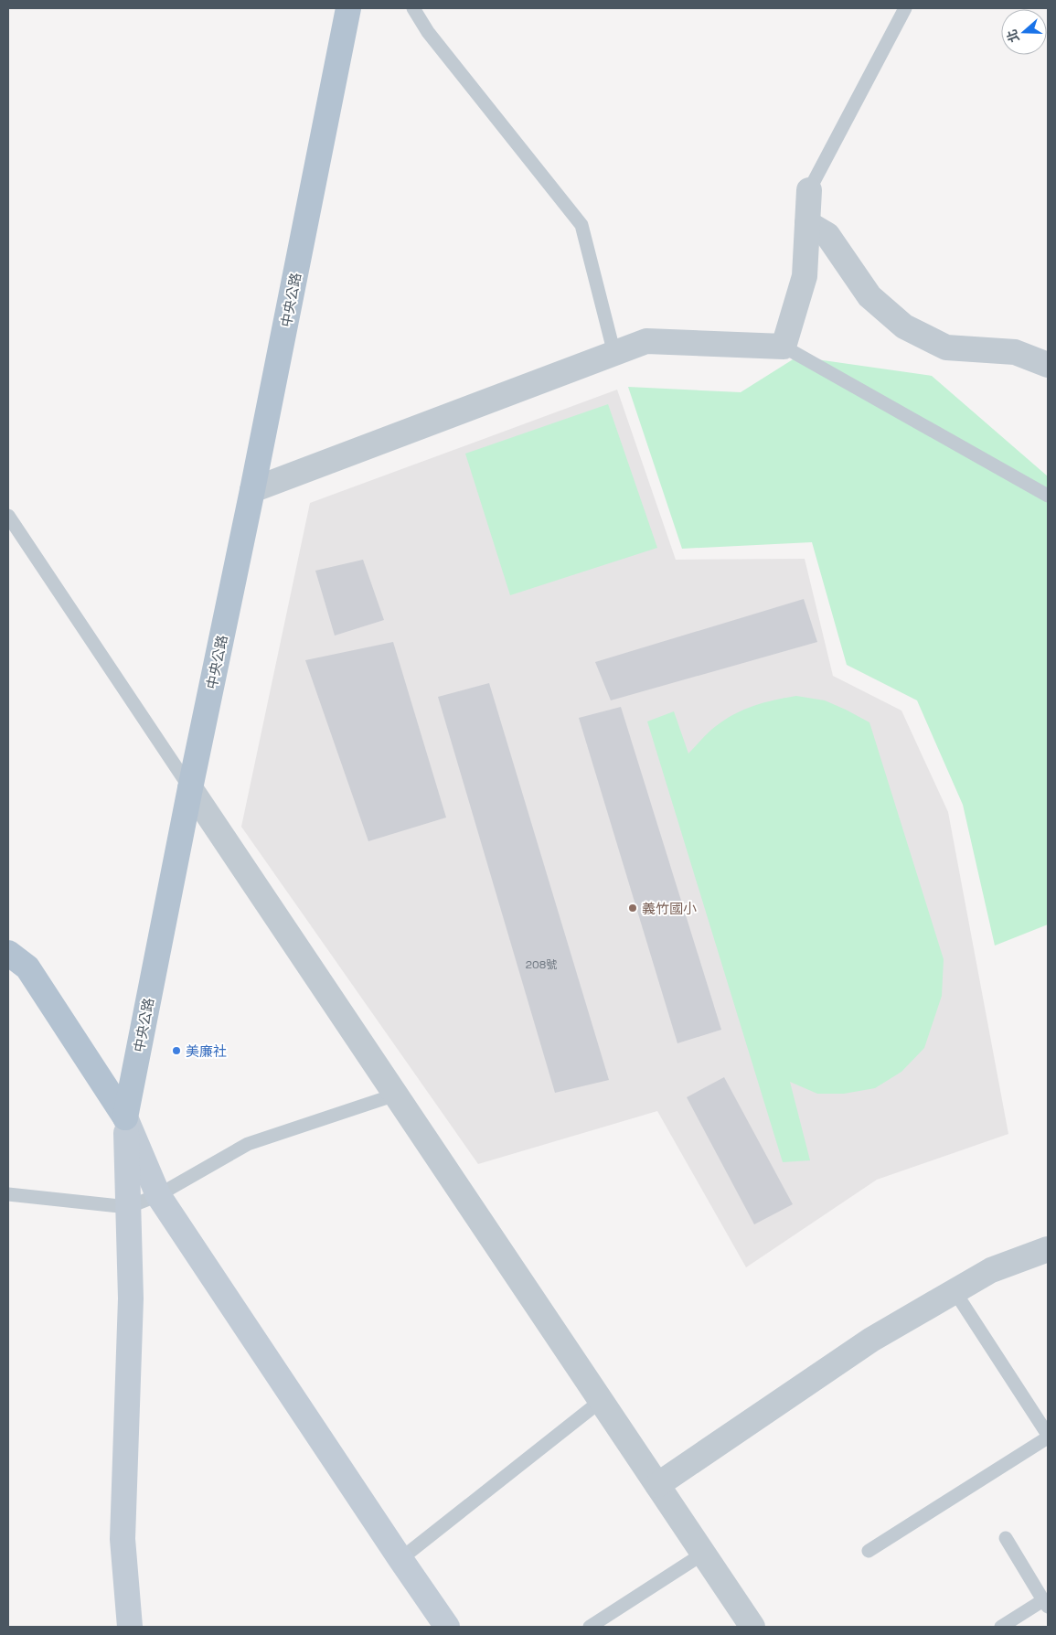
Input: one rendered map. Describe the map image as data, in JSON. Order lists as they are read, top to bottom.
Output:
{
  "streets": {
    "main road": ["中央公路"]
  },
  "places": ["義竹國小", "美廉社"],
  "house_numbers": ["208號"],
  "north": "left"
}
